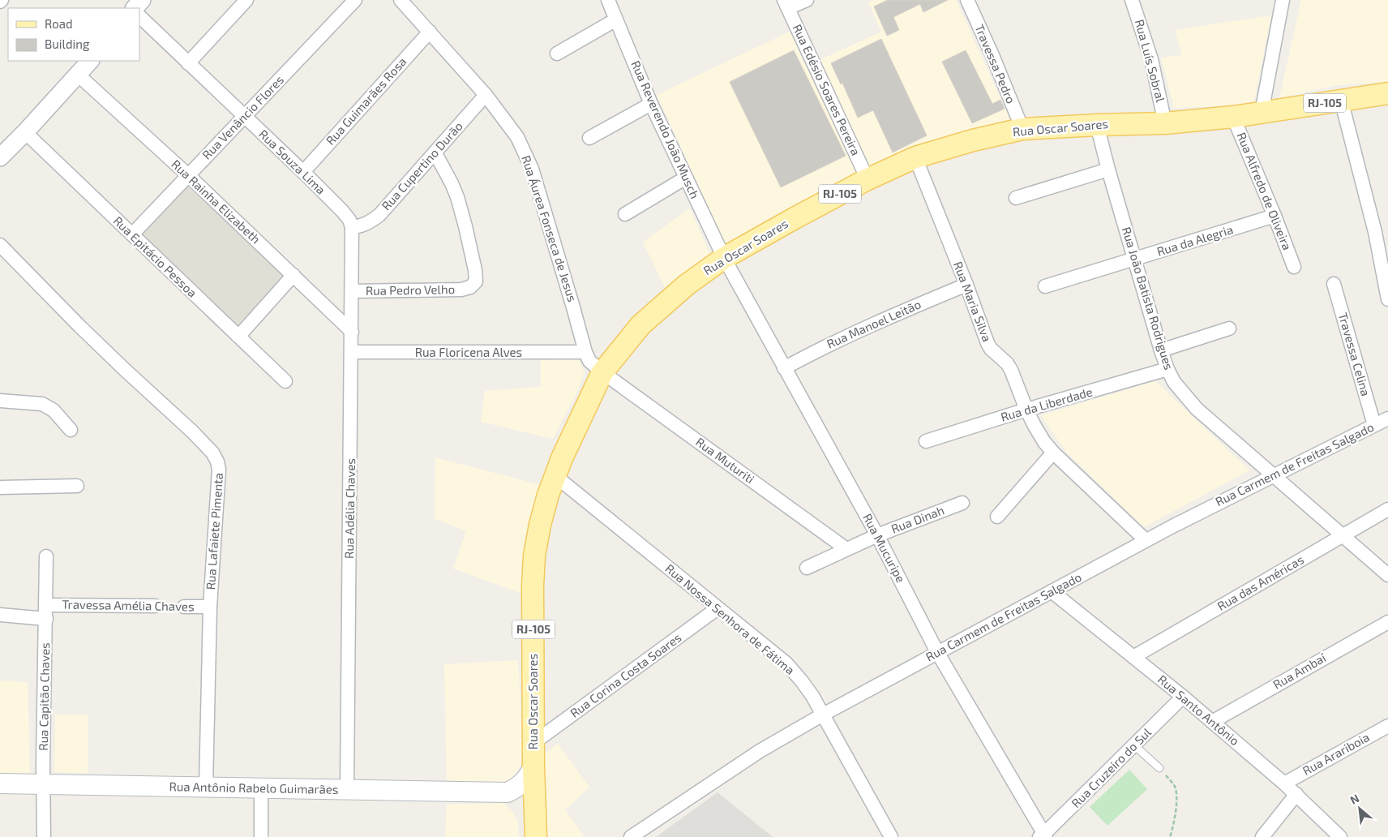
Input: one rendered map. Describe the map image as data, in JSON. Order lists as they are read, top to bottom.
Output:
{
  "streets": {
    "main road": ["RJ-105", "Rua Oscar Soares", "Rua Antônio Rabelo Guimarães"],
    "street": [
      "Rua Luís Sobral",
      "Travessa Pedro",
      "Rua Edésio Soares Pereira",
      "Rua Guimarães Rosa",
      "Rua Venâncio Flores",
      "Rua Reverendo João Musch",
      "Rua Souza Lima",
      "Rua Cupertino Durão",
      "Rua Alfredo de Oliveira",
      "Rua Rainha Elizabeth",
      "Rua Áurea Fonseca de Jesus",
      "Rua da Alegria",
      "Rua Epitácio Pessoa",
      "Rua Pedro Velho",
      "Rua João Batista Rodrigues",
      "Rua Maria Silva",
      "Rua Manoel Leitão",
      "Rua Floricena Alves",
      "Travessa Celina",
      "Rua da Liberdade",
      "Rua Muturiti",
      "Rua Carmem de Freitas Salgado",
      "Rua Adélia Chaves",
      "Rua Dinah",
      "Rua Lafaiete Pimenta",
      "Rua Mucuripe",
      "Rua das Américas",
      "Travessa Amélia Chaves",
      "Rua Nossa Senhora de Fátima",
      "Rua Ambaí",
      "Rua Corina Costa Soares",
      "Rua Capitão Chaves",
      "Rua Santo Antônio",
      "Rua Arariboia",
      "Rua Cruzeiro do Sul"
    ]
  },
  "crossings": [
    ["Rua Luís Sobral", "Rua Oscar Soares"],
    ["Travessa Pedro", "Rua Oscar Soares"],
    ["Rua Edésio Soares Pereira", "Rua Oscar Soares"],
    ["Rua Guimarães Rosa", "Rua Souza Lima"],
    ["Rua Guimarães Rosa", "Rua Áurea Fonseca de Jesus"],
    ["Rua Venâncio Flores", "Rua Souza Lima"],
    ["Rua Venâncio Flores", "Rua Rainha Elizabeth"],
    ["Rua Venâncio Flores", "Rua Epitácio Pessoa"],
    ["Rua Oscar Soares", "Rua Reverendo João Musch"],
    ["Rua Oscar Soares", "Rua Alfredo de Oliveira"],
    ["Rua Oscar Soares", "Rua Áurea Fonseca de Jesus"],
    ["Rua Oscar Soares", "Rua João Batista Rodrigues"],
    ["Rua Oscar Soares", "Rua Maria Silva"],
    ["Rua Oscar Soares", "Rua Muturiti"],
    ["Rua Oscar Soares", "Rua Mucuripe"],
    ["Rua Oscar Soares", "Rua Nossa Senhora de Fátima"],
    ["Rua Oscar Soares", "Rua Corina Costa Soares"],
    ["Rua Reverendo João Musch", "Rua Mucuripe"],
    ["Rua Souza Lima", "Rua Cupertino Durão"],
    ["Rua Souza Lima", "Rua Adélia Chaves"],
    ["Rua Cupertino Durão", "Rua Áurea Fonseca de Jesus"],
    ["Rua Cupertino Durão", "Rua Pedro Velho"],
    ["Rua Cupertino Durão", "Rua Adélia Chaves"],
    ["Rua Alfredo de Oliveira", "Rua da Alegria"],
    ["Rua Rainha Elizabeth", "Rua Adélia Chaves"],
    ["Rua Áurea Fonseca de Jesus", "Rua Floricena Alves"],
    ["Rua Áurea Fonseca de Jesus", "Rua Muturiti"],
    ["Rua da Alegria", "Rua João Batista Rodrigues"],
    ["Rua Pedro Velho", "Rua Adélia Chaves"],
    ["Rua João Batista Rodrigues", "Rua da Liberdade"],
    ["Rua João Batista Rodrigues", "Rua Carmem de Freitas Salgado"],
    ["Rua João Batista Rodrigues", "Rua das Américas"],
    ["Rua Maria Silva", "Rua Manoel Leitão"],
    ["Rua Maria Silva", "Rua da Liberdade"],
    ["Rua Maria Silva", "Rua Carmem de Freitas Salgado"],
    ["Rua Manoel Leitão", "Rua Mucuripe"],
    ["Rua Floricena Alves", "Rua Adélia Chaves"],
    ["Travessa Celina", "Rua Carmem de Freitas Salgado"],
    ["Rua Muturiti", "Rua Dinah"],
    ["Rua Carmem de Freitas Salgado", "Rua Mucuripe"],
    ["Rua Carmem de Freitas Salgado", "Rua Nossa Senhora de Fátima"],
    ["Rua Carmem de Freitas Salgado", "Rua Santo Antônio"],
    ["Rua Adélia Chaves", "Rua Antônio Rabelo Guimarães"],
    ["Rua Dinah", "Rua Mucuripe"],
    ["Rua Lafaiete Pimenta", "Travessa Amélia Chaves"],
    ["Rua Lafaiete Pimenta", "Rua Antônio Rabelo Guimarães"],
    ["Rua Mucuripe", "Rua Cruzeiro do Sul"],
    ["Rua das Américas", "Rua Santo Antônio"],
    ["Travessa Amélia Chaves", "Rua Capitão Chaves"],
    ["Rua Nossa Senhora de Fátima", "Rua Corina Costa Soares"],
    ["Rua Ambaí", "Rua Santo Antônio"],
    ["Rua Capitão Chaves", "Rua Antônio Rabelo Guimarães"],
    ["Rua Santo Antônio", "Rua Arariboia"],
    ["Rua Santo Antônio", "Rua Cruzeiro do Sul"]
  ],
  "legend": ["Road", "Building"],
  "north": "top left"
}
